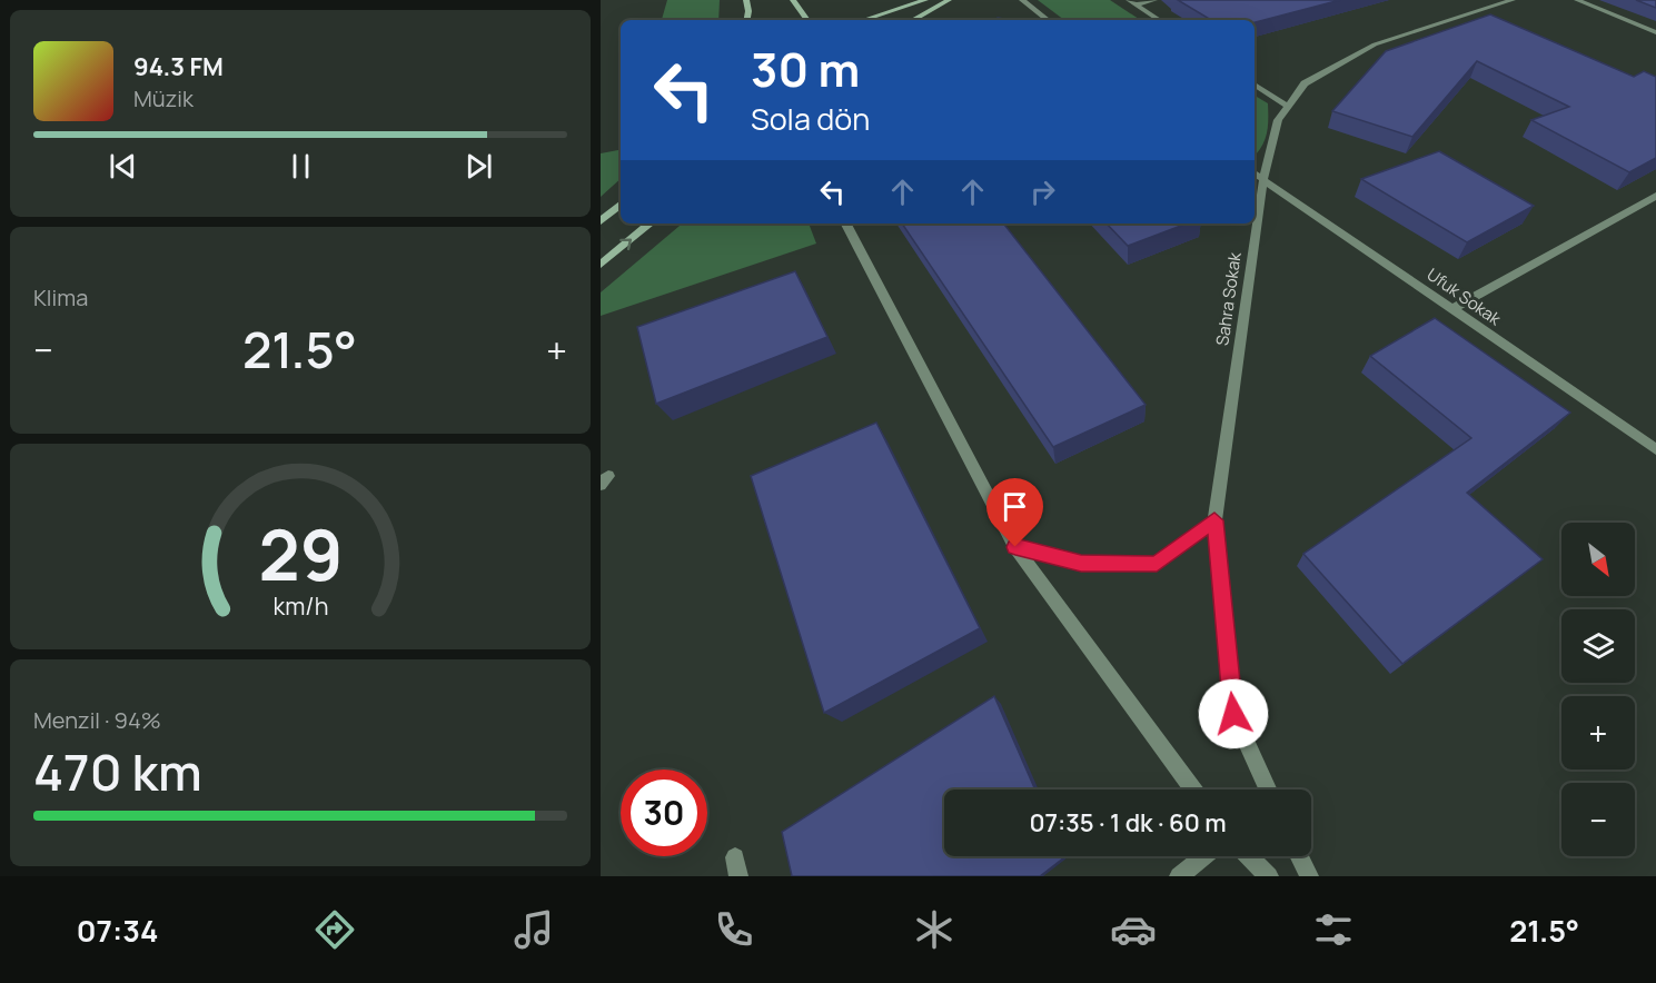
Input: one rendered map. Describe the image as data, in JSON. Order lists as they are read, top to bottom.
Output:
{
  "streets": {
    "street": ["Ufuk Sokak", "Sahra Sokak"]
  },
  "crossings": [
    ["Ufuk Sokak", "Sahra Sokak"]
  ],
  "north": "bottom right",
  "page": {
    "turn": ["30 m", "Sola dön"],
    "song": ["94.3 FM", "Müzik"],
    "tile": [
      "Klima",
      ["Menzil · 94%", "470 km"]
    ],
    "heat": ["−", "21.5°", "+"],
    "map_buttons": ["+", "−"],
    "limit": "30",
    "trip": "07:35 · 1 dk · 60 m",
    "tabs": ["07:34", "21.5°"],
    "gauge": ["29", "km/h"]
  }
}
